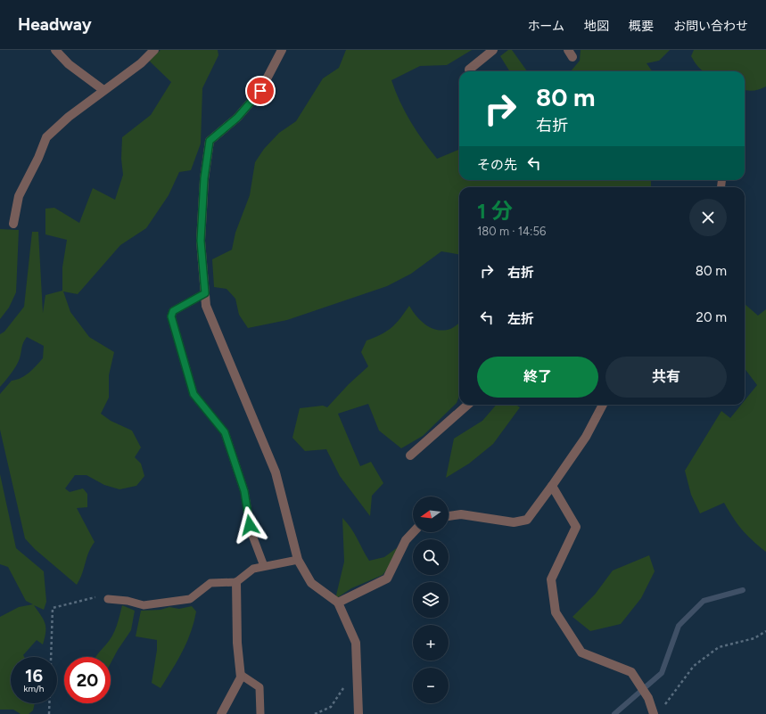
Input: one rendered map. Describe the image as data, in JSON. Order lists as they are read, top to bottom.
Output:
{
  "north": "left",
  "page": {
    "header": "Headway",
    "nav": [
      "ホーム",
      "地図",
      "概要",
      "お問い合わせ"
    ],
    "turn": ["80 m", "右折"],
    "then": "その先",
    "heading": ["1 分", "180 m · 14:56"],
    "list": [
      {
        "name": "右折",
        "value": "80 m"
      },
      {
        "name": "左折",
        "value": "20 m"
      }
    ],
    "buttons": ["終了", "共有"],
    "map_buttons": ["+", "−"],
    "speed": "16 km/h",
    "limit": "20"
  }
}
